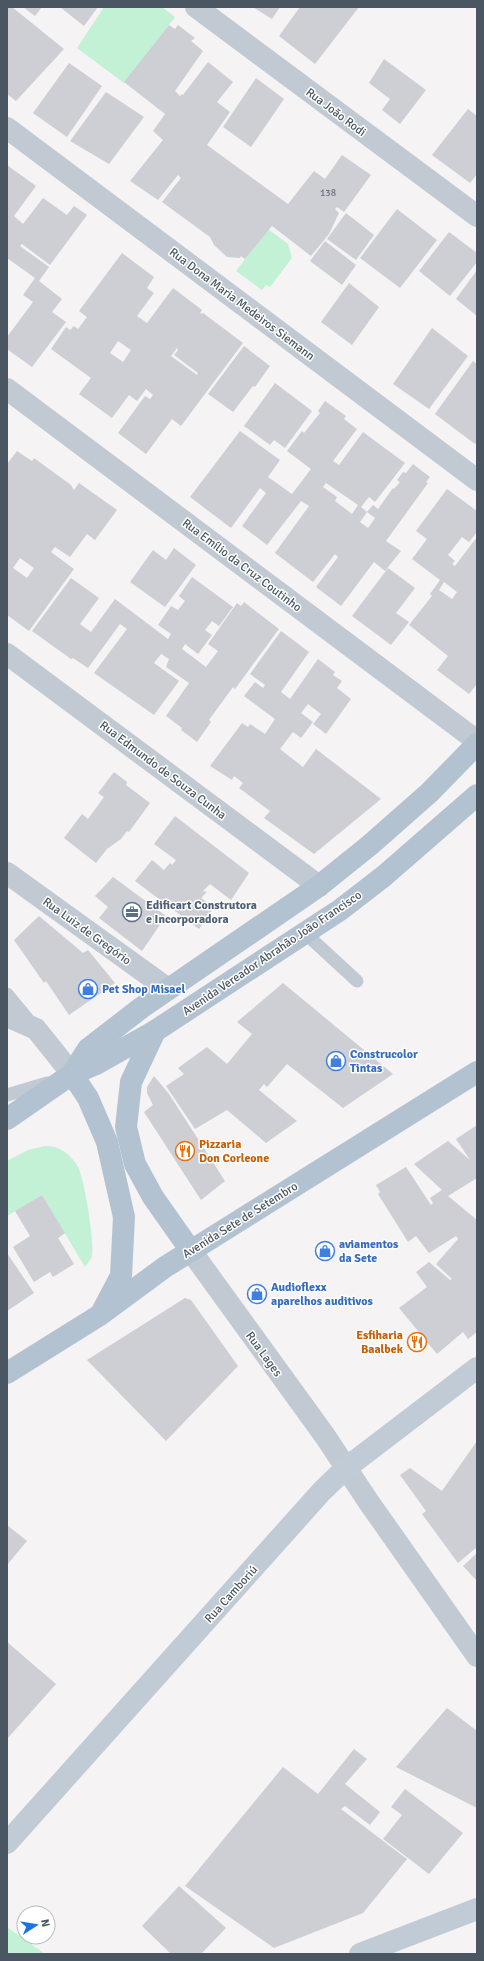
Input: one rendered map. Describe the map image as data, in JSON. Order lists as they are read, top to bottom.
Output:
{
  "streets": {
    "main road": ["Avenida Vereador Abrahão João Francisco", "Avenida Sete de Setembro", "Rua Lages"],
    "street": [
      "Rua João Rodi",
      "Rua Dona Maria Medeiros Siemann",
      "Rua Emílio da Cruz Coutinho",
      "Rua Edmundo de Souza Cunha",
      "Rua Luiz de Gregório",
      "Rua Camboriú"
    ]
  },
  "crossings": [
    ["Rua Emílio da Cruz Coutinho", "Avenida Vereador Abrahão João Francisco"],
    ["Rua Edmundo de Souza Cunha", "Avenida Vereador Abrahão João Francisco"],
    ["Rua Luiz de Gregório", "Avenida Vereador Abrahão João Francisco"],
    ["Avenida Vereador Abrahão João Francisco", "Rua Lages"],
    ["Avenida Sete de Setembro", "Rua Lages"],
    ["Rua Lages", "Rua Camboriú"]
  ],
  "places": {
    "office": ["Edificart Construtora e Incorporadora"],
    "shop": [
      "Pet Shop Misael",
      "Construcolor Tintas",
      "aviamentos da Sete",
      "Audioflexx aparelhos auditivos"
    ],
    "restaurant": ["Pizzaria Don Corleone", "Esfiharia Baalbek"]
  },
  "house_numbers": ["138"],
  "north": "right"
}
